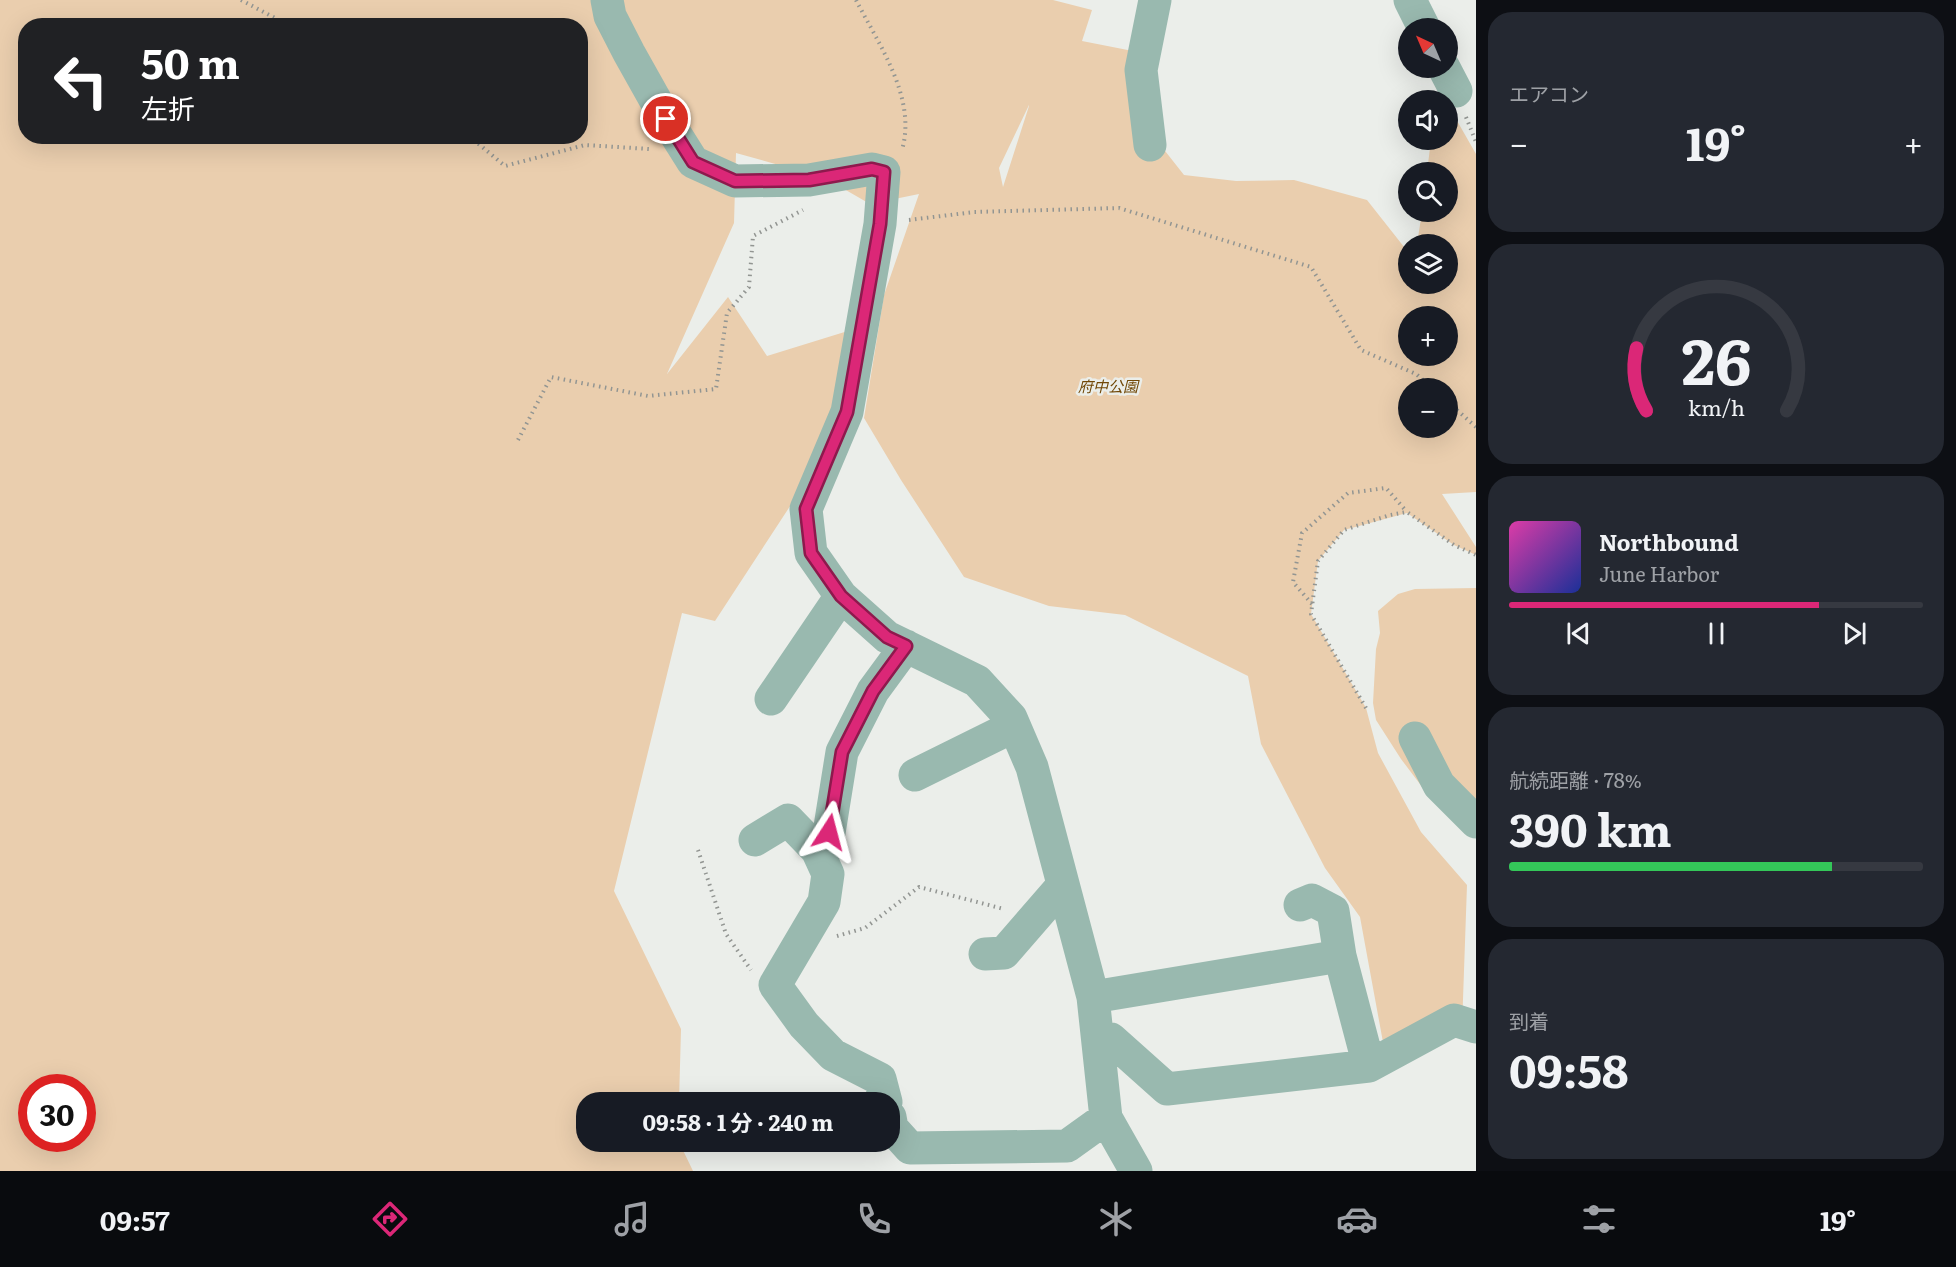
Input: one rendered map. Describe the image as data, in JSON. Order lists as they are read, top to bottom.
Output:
{
  "parks": ["府中公園"],
  "north": "top left",
  "page": {
    "tile": [
      "エアコン",
      ["航続距離 · 78%", "390 km"],
      ["到着", "09:58"]
    ],
    "map_buttons": ["+", "−"],
    "turn": ["50 m", "左折"],
    "heat": ["−", "19°", "+"],
    "song": ["Northbound", "June Harbor"],
    "limit": "30",
    "trip": "09:58 · 1 分 · 240 m",
    "tabs": ["09:57", "19°"],
    "gauge": ["26", "km/h"]
  }
}
